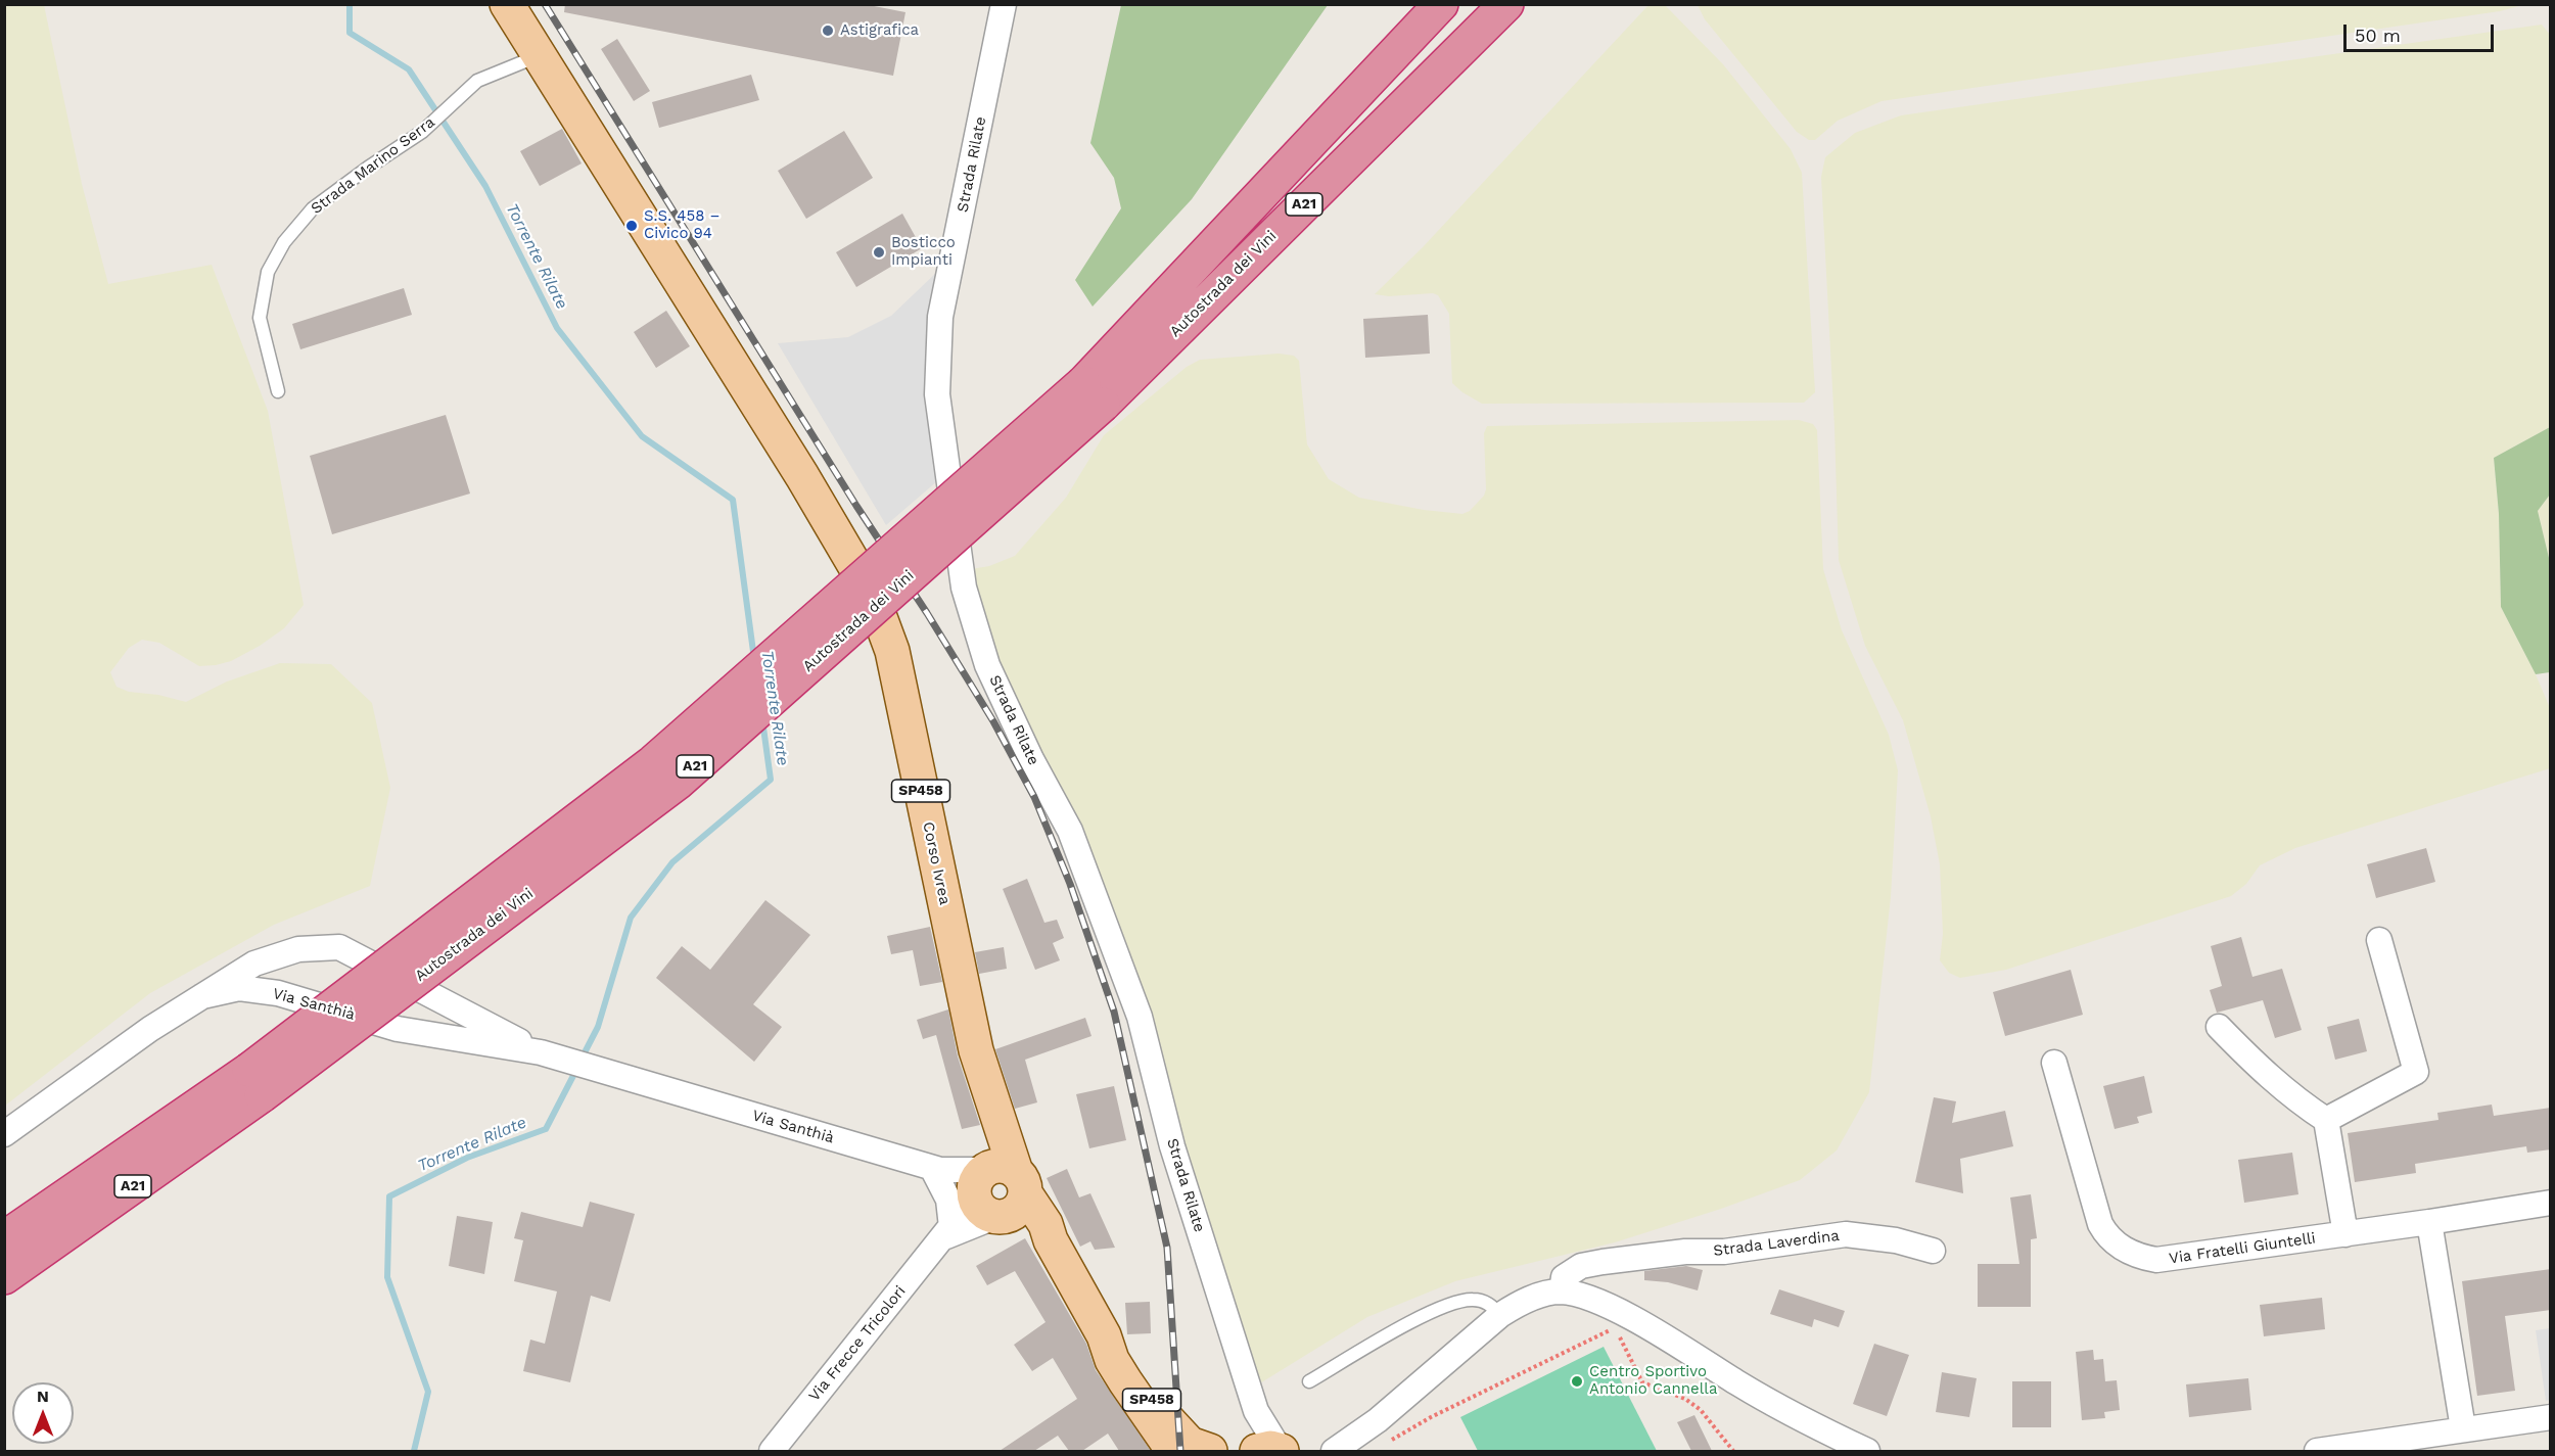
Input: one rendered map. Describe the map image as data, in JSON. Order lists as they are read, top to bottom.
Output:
{
  "streets": {
    "highway": ["A21", "Autostrada dei Vini"],
    "main road": ["SP458", "Corso Ivrea"],
    "street": [
      "Strada Rilate",
      "Via Santhià",
      "Strada Laverdina",
      "Via Fratelli Giuntelli",
      "Via Frecce Tricolori"
    ],
    "lane": ["Strada Marino Serra"]
  },
  "crossings": [
    ["Strada Marino Serra", "SP458"],
    ["Strada Marino Serra", "Corso Ivrea"],
    ["SP458", "Corso Ivrea"],
    ["SP458", "Via Santhià"],
    ["SP458", "Via Frecce Tricolori"],
    ["Corso Ivrea", "Via Santhià"],
    ["Corso Ivrea", "Via Frecce Tricolori"],
    ["Via Santhià", "Via Frecce Tricolori"]
  ],
  "water": ["Torrente Rilate"],
  "places": [
    "Astigrafica",
    "S.S. 458 – Civico 94",
    "Bosticco Impianti",
    "Centro Sportivo Antonio Cannella"
  ],
  "scale_bar": "50 m",
  "north": "top"
}
